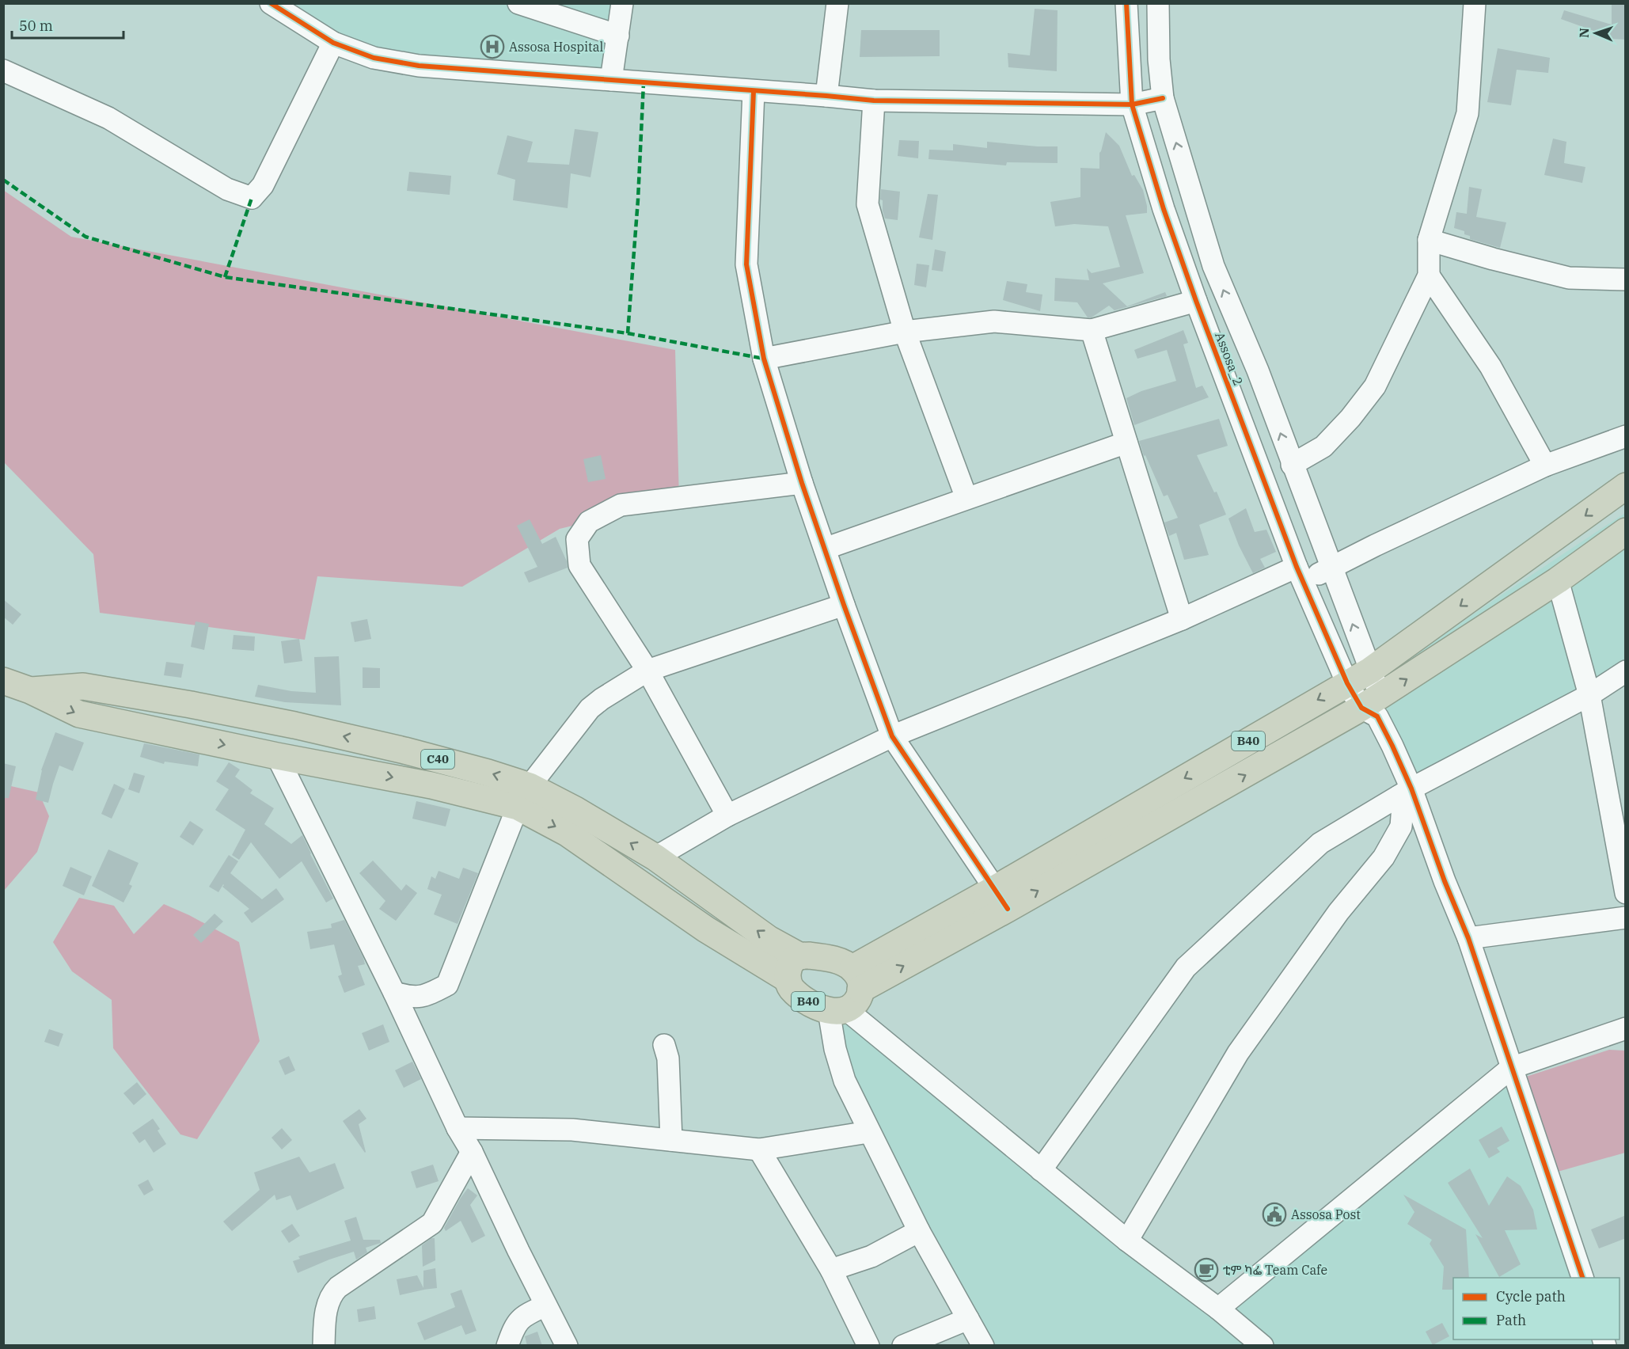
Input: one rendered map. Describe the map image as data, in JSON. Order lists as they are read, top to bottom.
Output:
{
  "streets": {
    "highway": ["B40", "C40"],
    "street": ["Assosa_2"]
  },
  "crossings": [
    ["Assosa_2", "B40"],
    ["B40", "C40"]
  ],
  "places": {
    "hospital": ["Assosa Hospital"],
    "public building": ["Assosa Post"],
    "cafe": ["ቲም ካፌ Team Cafe"]
  },
  "legend": ["Cycle path", "Path"],
  "scale_bar": "50 m",
  "north": "left"
}
